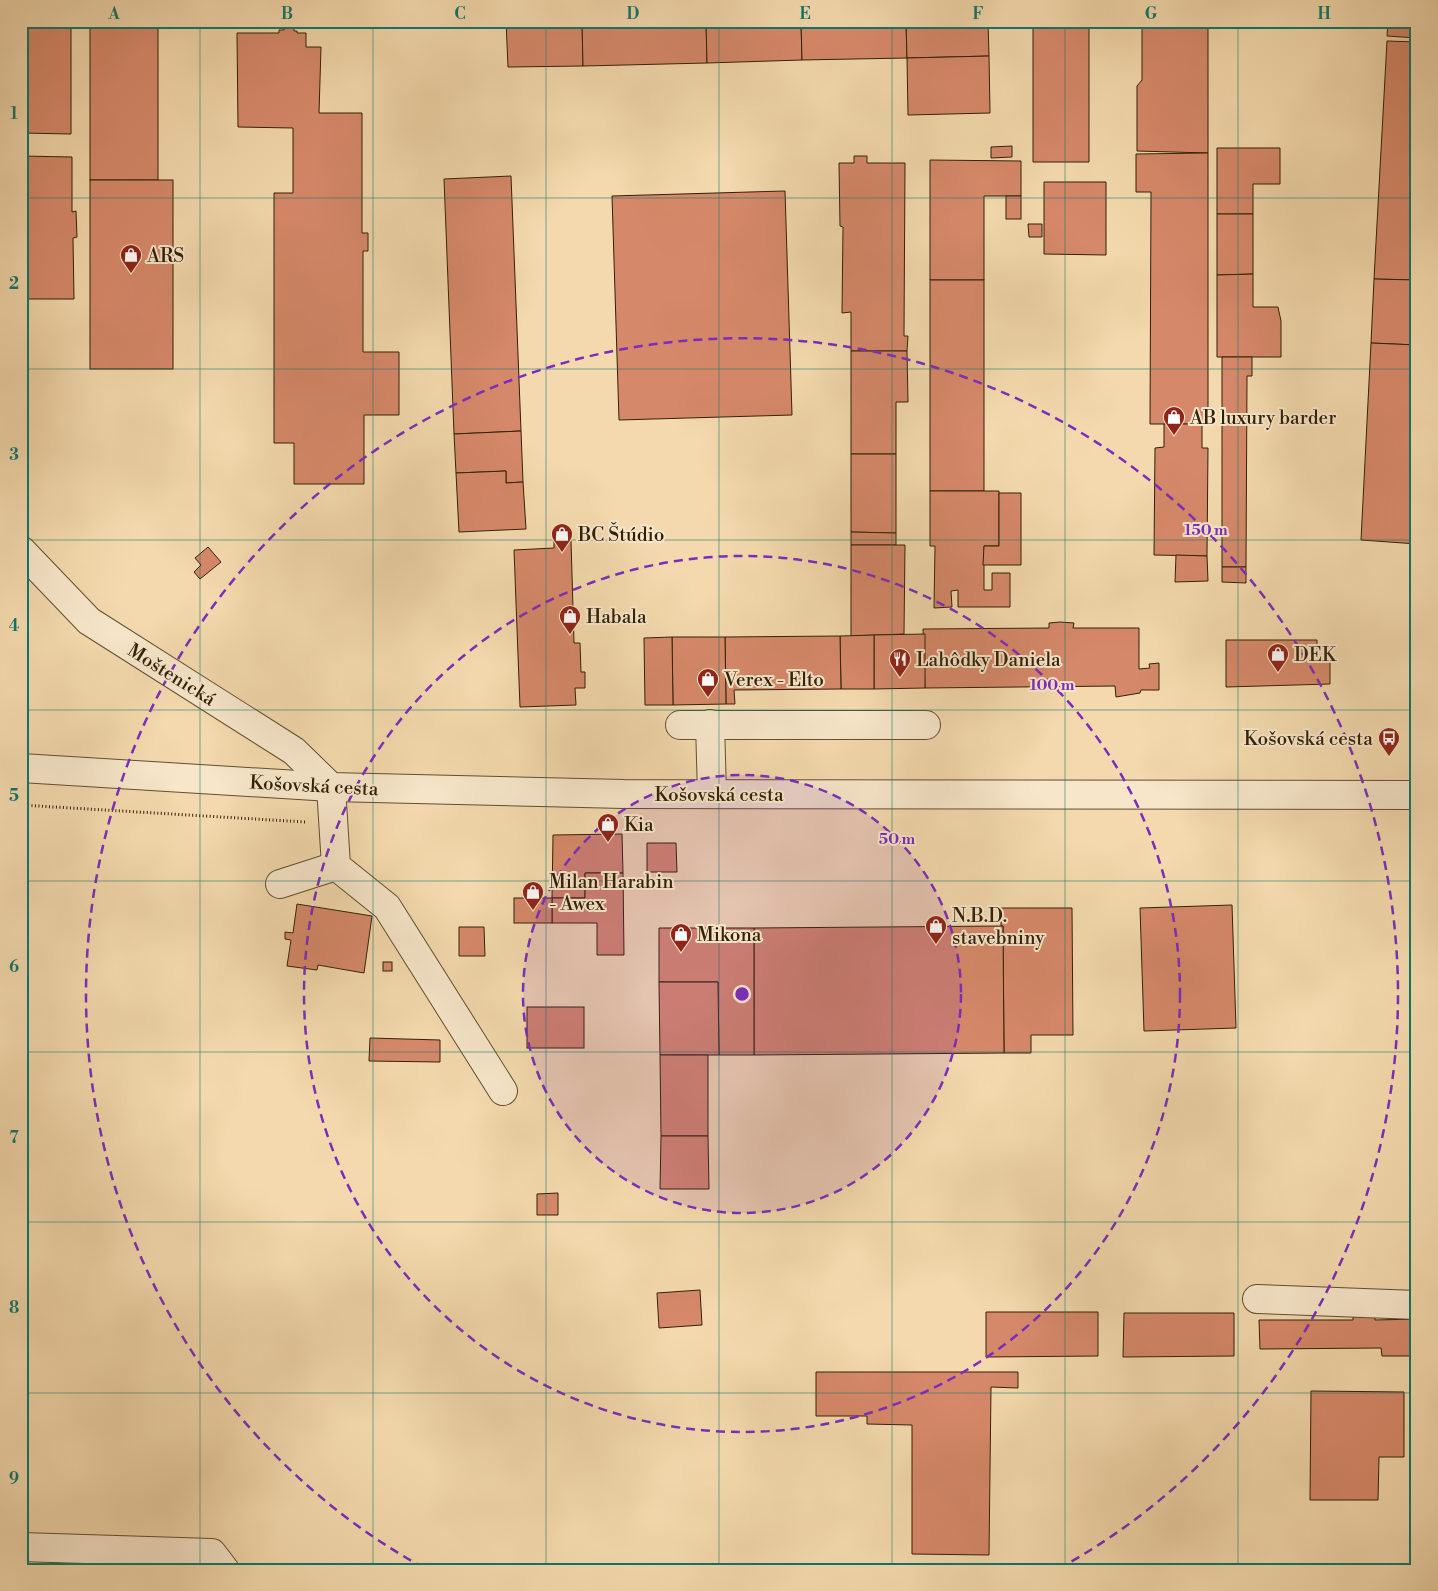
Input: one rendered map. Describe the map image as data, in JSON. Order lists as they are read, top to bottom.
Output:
{
  "streets": {
    "street": ["Moštenická", "Košovská cesta"]
  },
  "crossings": [
    ["Moštenická", "Košovská cesta"]
  ],
  "places": {
    "shop": [
      "ARS",
      "AB luxury barder",
      "BC Štúdio",
      "Habala",
      "DEK",
      "Verex - Elto",
      "Kia",
      "Milan Harabin - Awex",
      "N.B.D. stavebniny",
      "Mikona"
    ],
    "restaurant": ["Lahôdky Daniela"],
    "bus stop": ["Košovská cesta"]
  },
  "grid": {
    "columns": [
      "A",
      "B",
      "C",
      "D",
      "E",
      "F",
      "G",
      "H"
    ],
    "rows": [
      "1",
      "2",
      "3",
      "4",
      "5",
      "6",
      "7",
      "8",
      "9"
    ]
  },
  "rings": ["150 m", "100 m", "50 m"]
}
